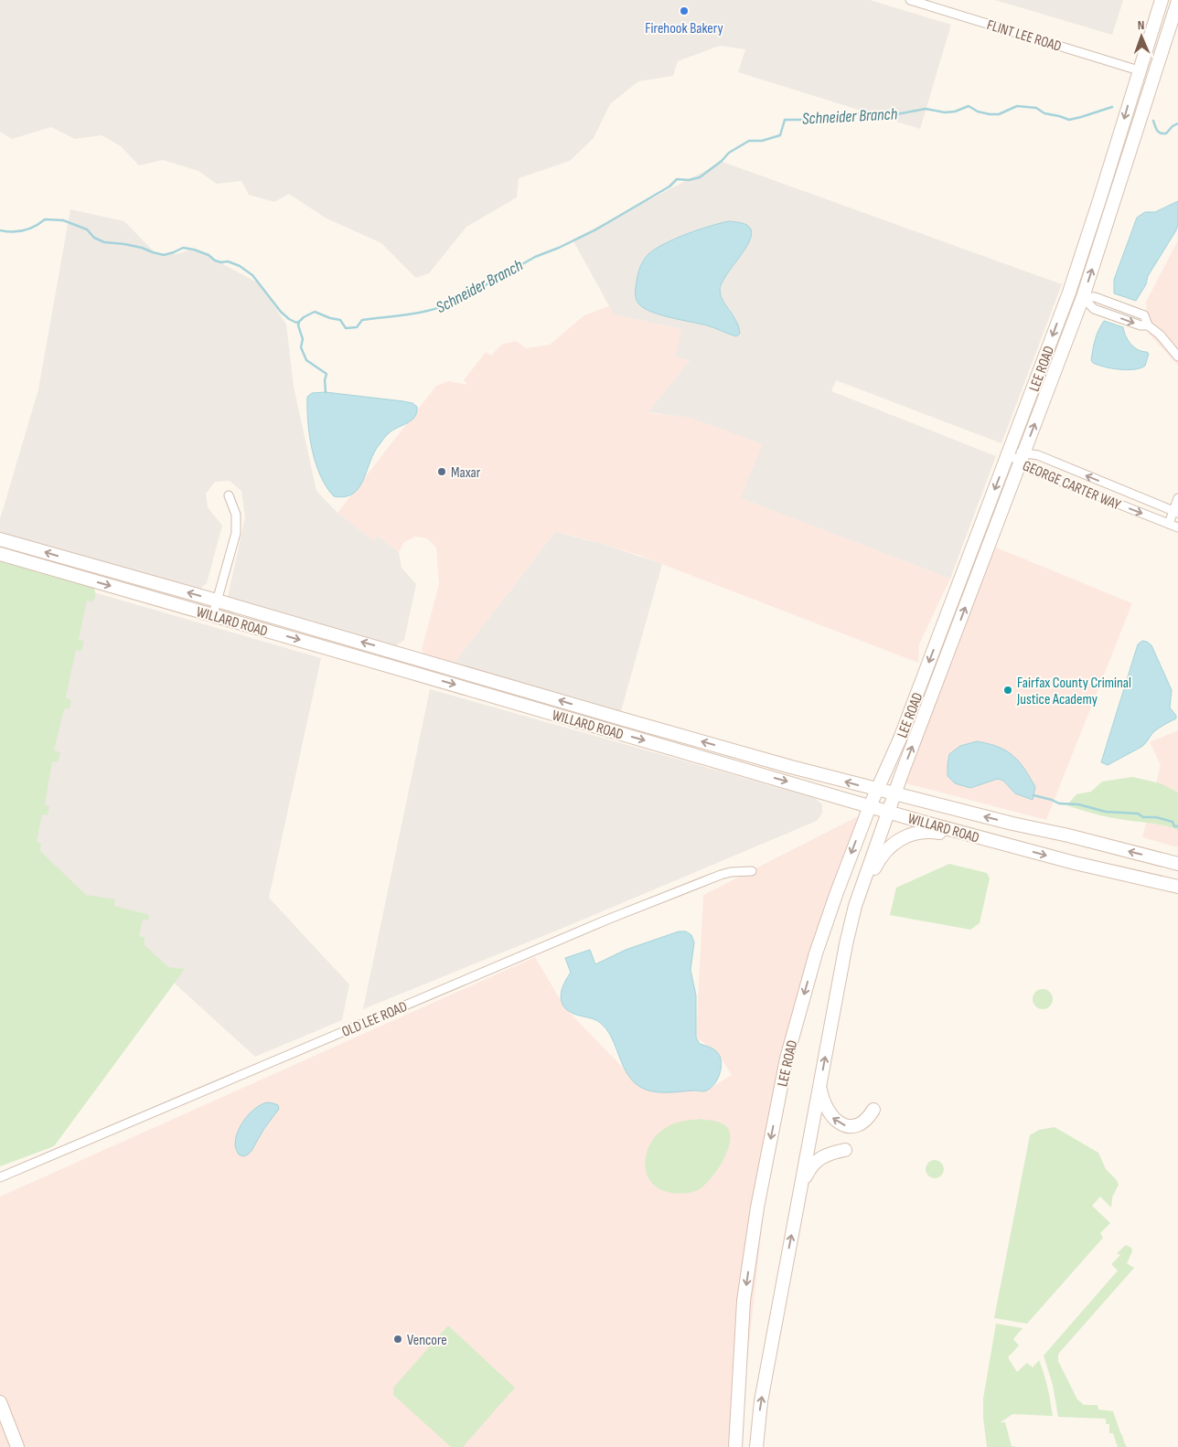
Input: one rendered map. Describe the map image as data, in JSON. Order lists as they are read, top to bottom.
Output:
{
  "streets": {
    "street": [
      "FLINT LEE ROAD",
      "LEE ROAD",
      "GEORGE CARTER WAY",
      "WILLARD ROAD",
      "OLD LEE ROAD"
    ]
  },
  "crossings": [
    ["FLINT LEE ROAD", "LEE ROAD"],
    ["LEE ROAD", "GEORGE CARTER WAY"],
    ["LEE ROAD", "WILLARD ROAD"]
  ],
  "water": ["Schneider Branch"],
  "places": [
    "Firehook Bakery",
    "Maxar",
    "Fairfax County Criminal Justice Academy",
    "Vencore"
  ],
  "north": "top"
}
